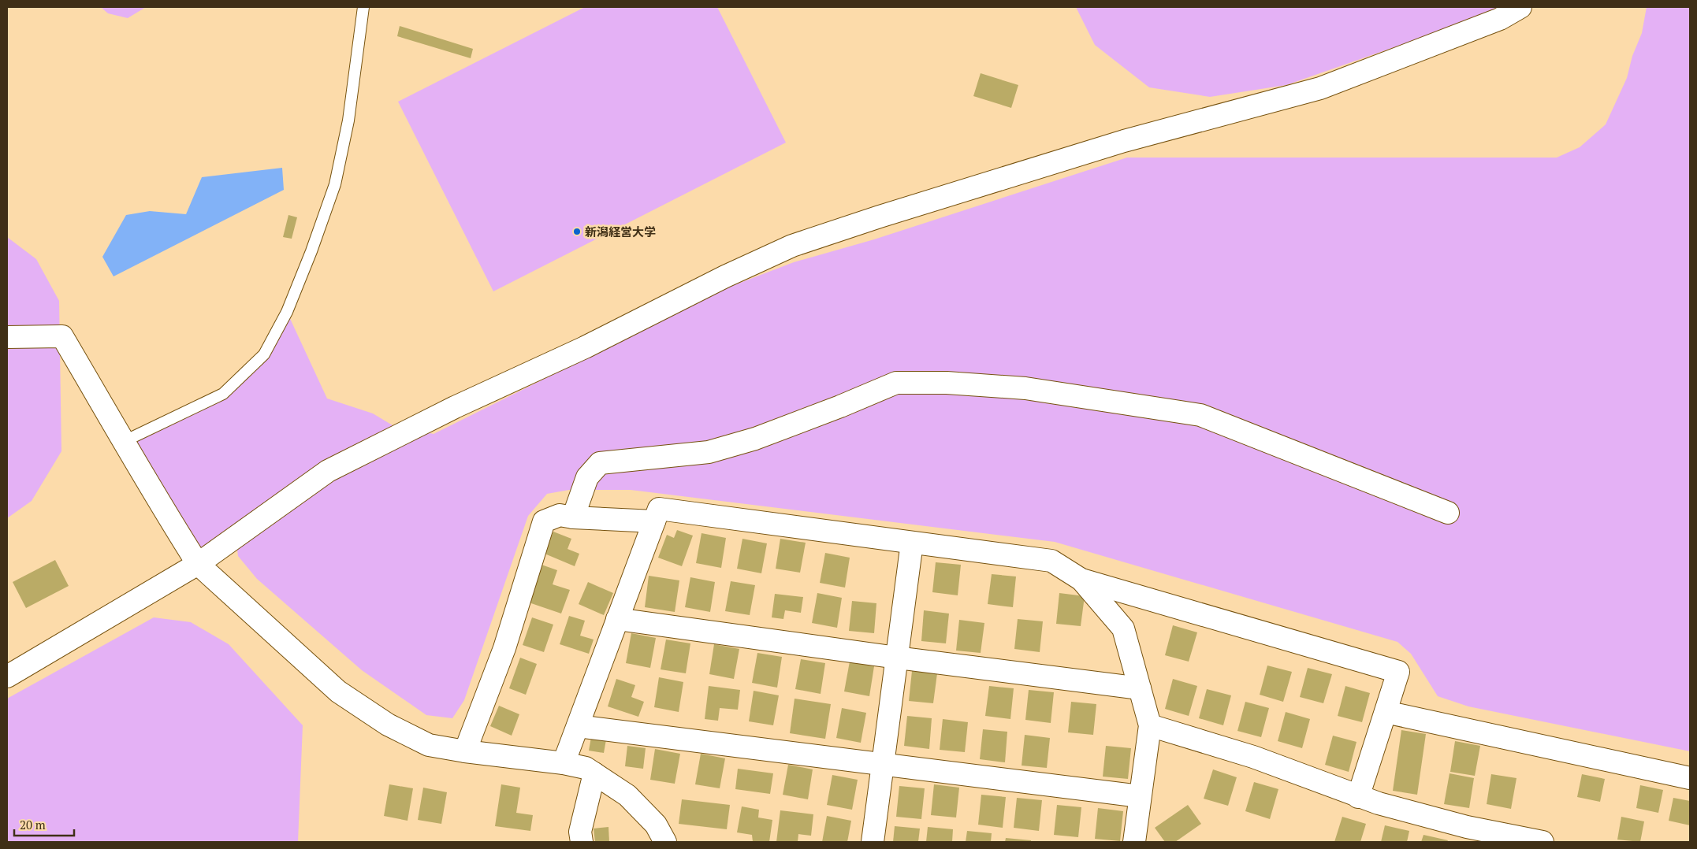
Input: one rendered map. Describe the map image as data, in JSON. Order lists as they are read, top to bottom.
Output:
{
  "places": ["新潟経営大学"],
  "scale_bar": "20 m"
}
